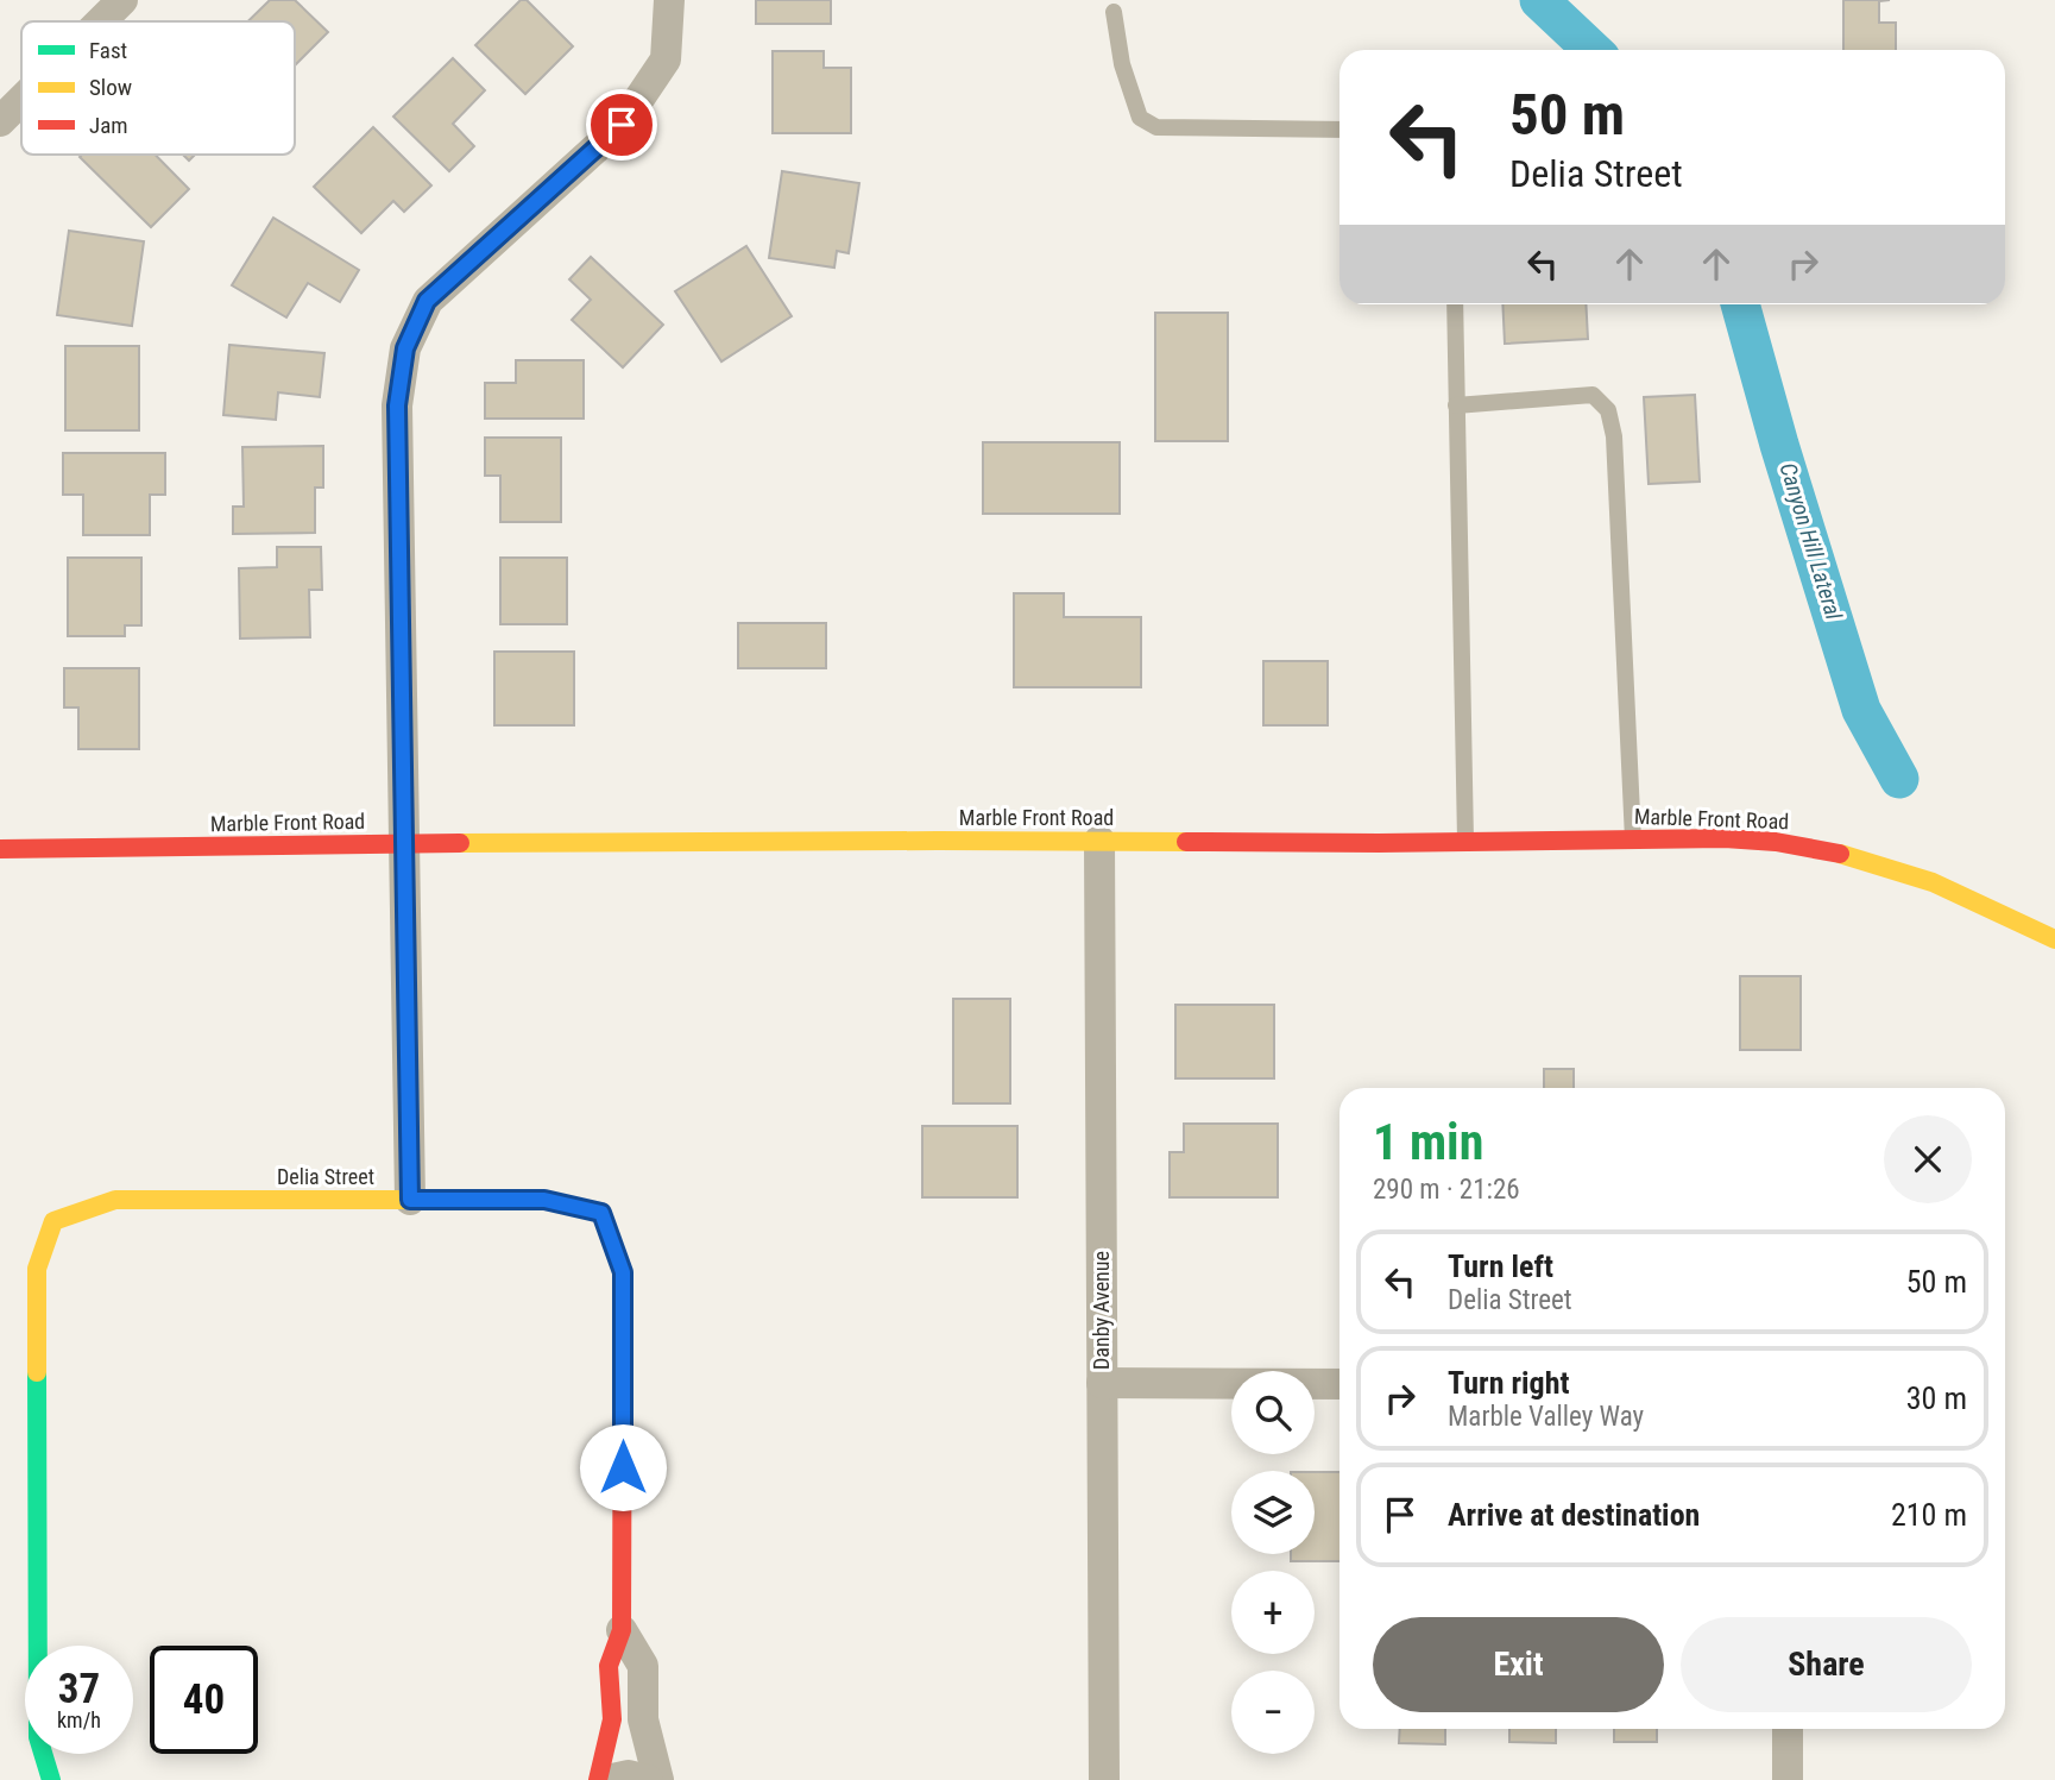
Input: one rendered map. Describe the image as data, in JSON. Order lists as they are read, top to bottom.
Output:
{
  "streets": {
    "street": ["Marble Front Road", "Delia Street", "Danby Avenue"]
  },
  "crossings": [
    ["Marble Front Road", "Danby Avenue"]
  ],
  "water": ["Canyon Hill Lateral"],
  "legend": ["Fast", "Slow", "Jam"],
  "page": {
    "turn": ["50 m", "Delia Street"],
    "heading": ["1 min", "290 m · 21:26"],
    "list": [
      {
        "name": "Turn left",
        "note": "Delia Street",
        "value": "50 m"
      },
      {
        "name": "Turn right",
        "note": "Marble Valley Way",
        "value": "30 m"
      },
      {
        "name": "Arrive at destination",
        "value": "210 m"
      }
    ],
    "map_buttons": ["+", "−"],
    "buttons": ["Exit", "Share"],
    "speed": "37 km/h",
    "limit": "40"
  }
}
